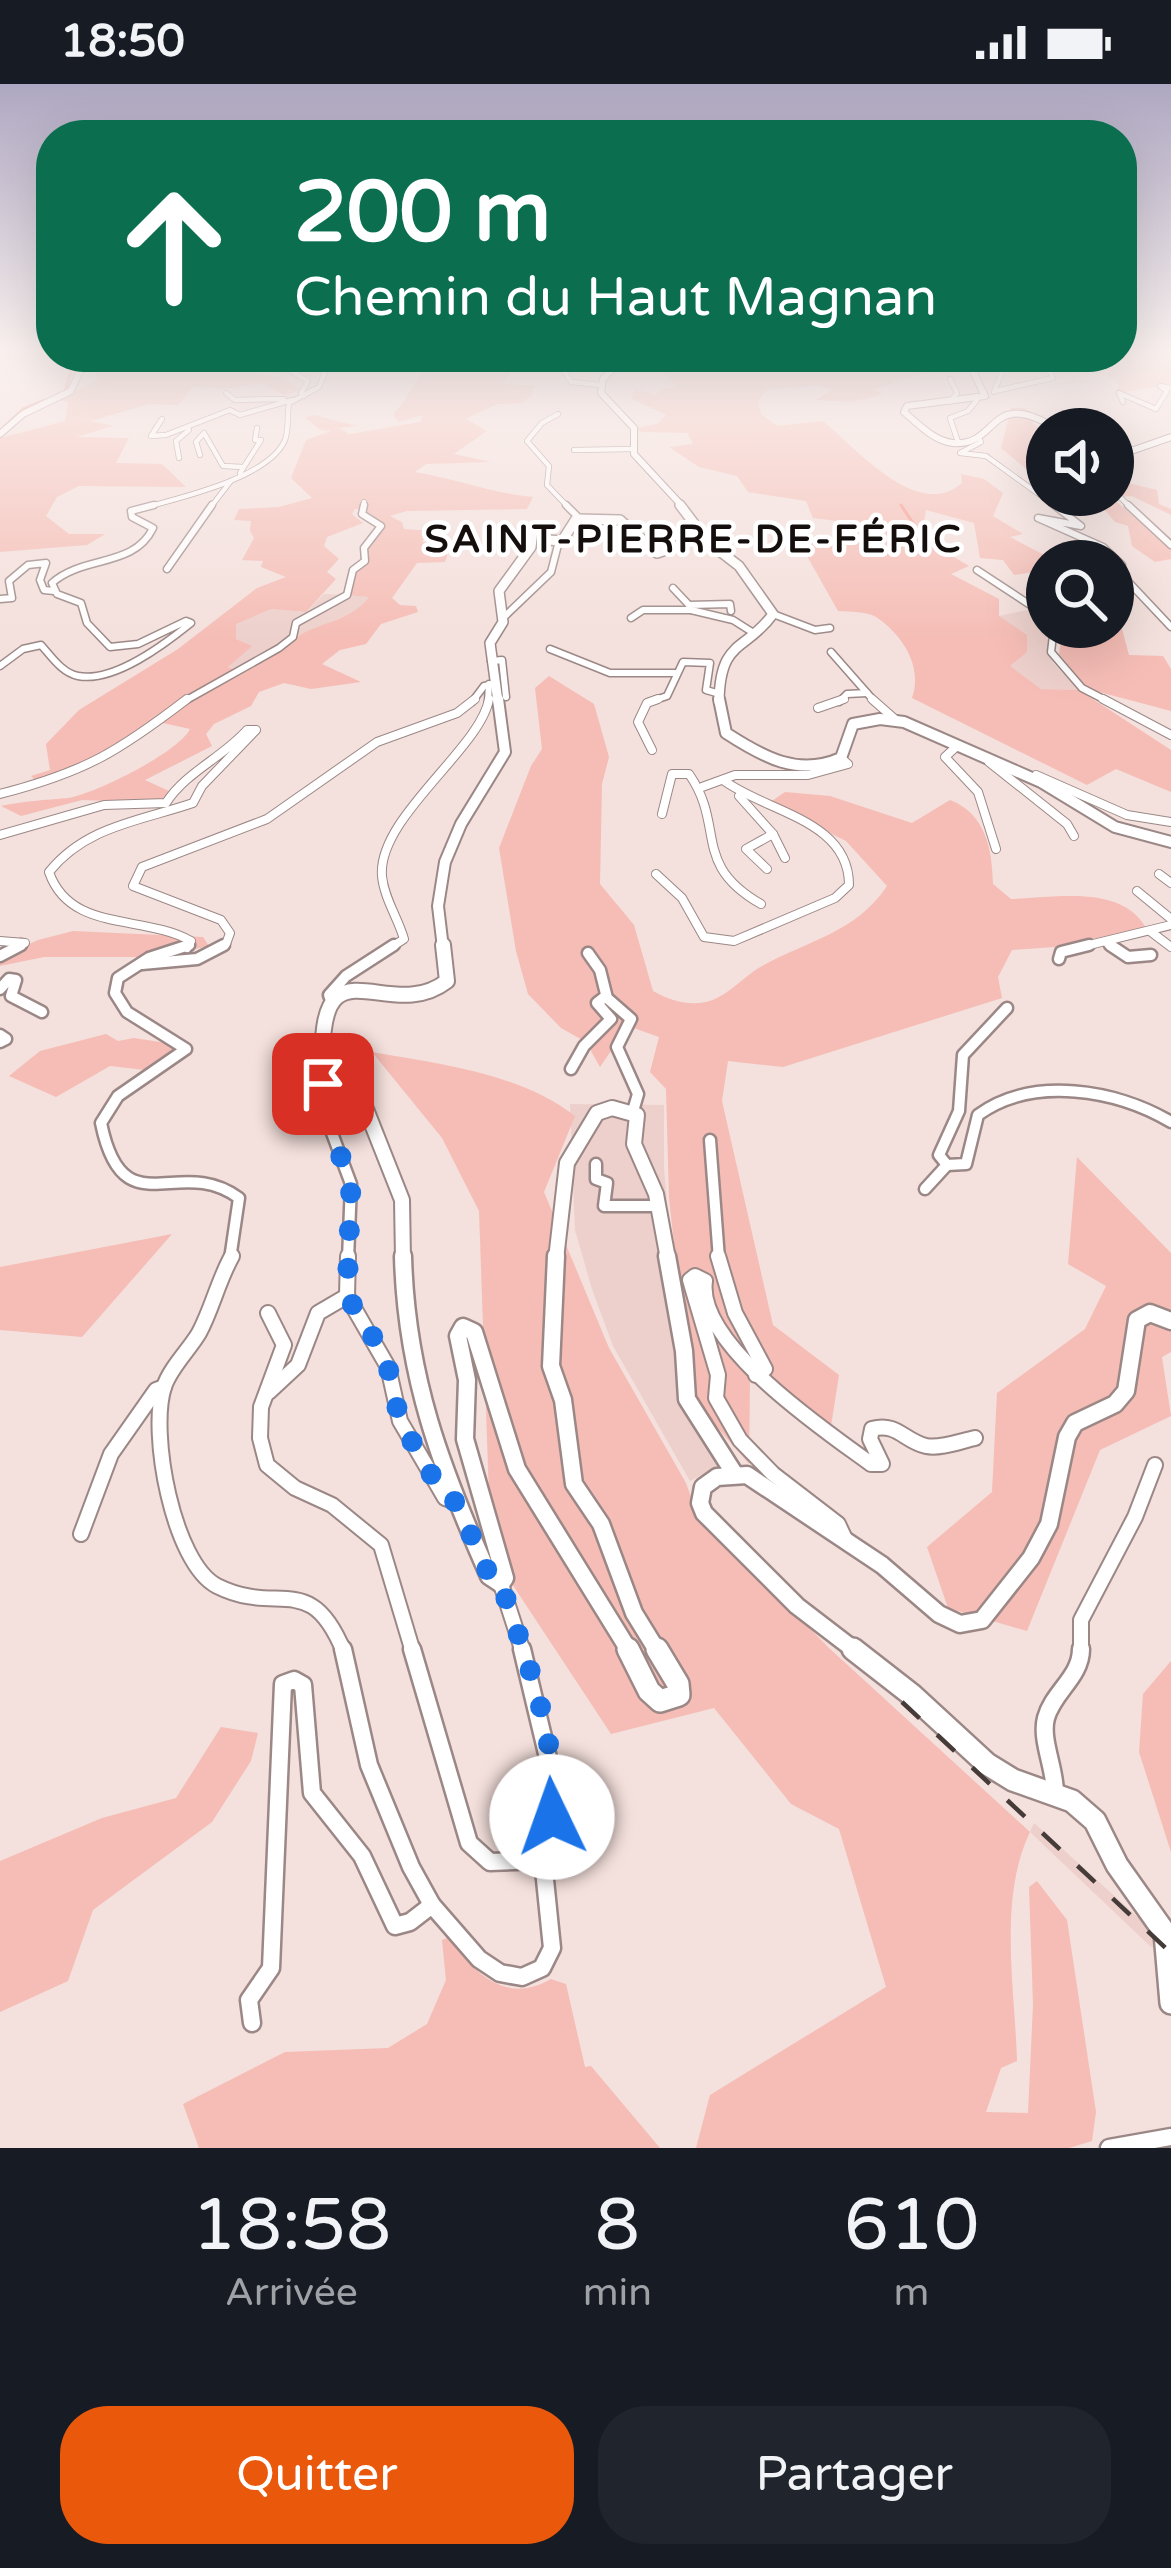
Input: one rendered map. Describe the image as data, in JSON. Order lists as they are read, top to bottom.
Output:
{
  "districts": ["SAINT-PIERRE-DE-FÉRIC"],
  "page": {
    "status": "18:50",
    "turn": ["200 m", "Chemin du Haut Magnan"],
    "eta": [
      "18:58",
      "Arrivée",
      "8",
      "min",
      "610",
      "m"
    ],
    "buttons": ["Quitter", "Partager"]
  }
}
